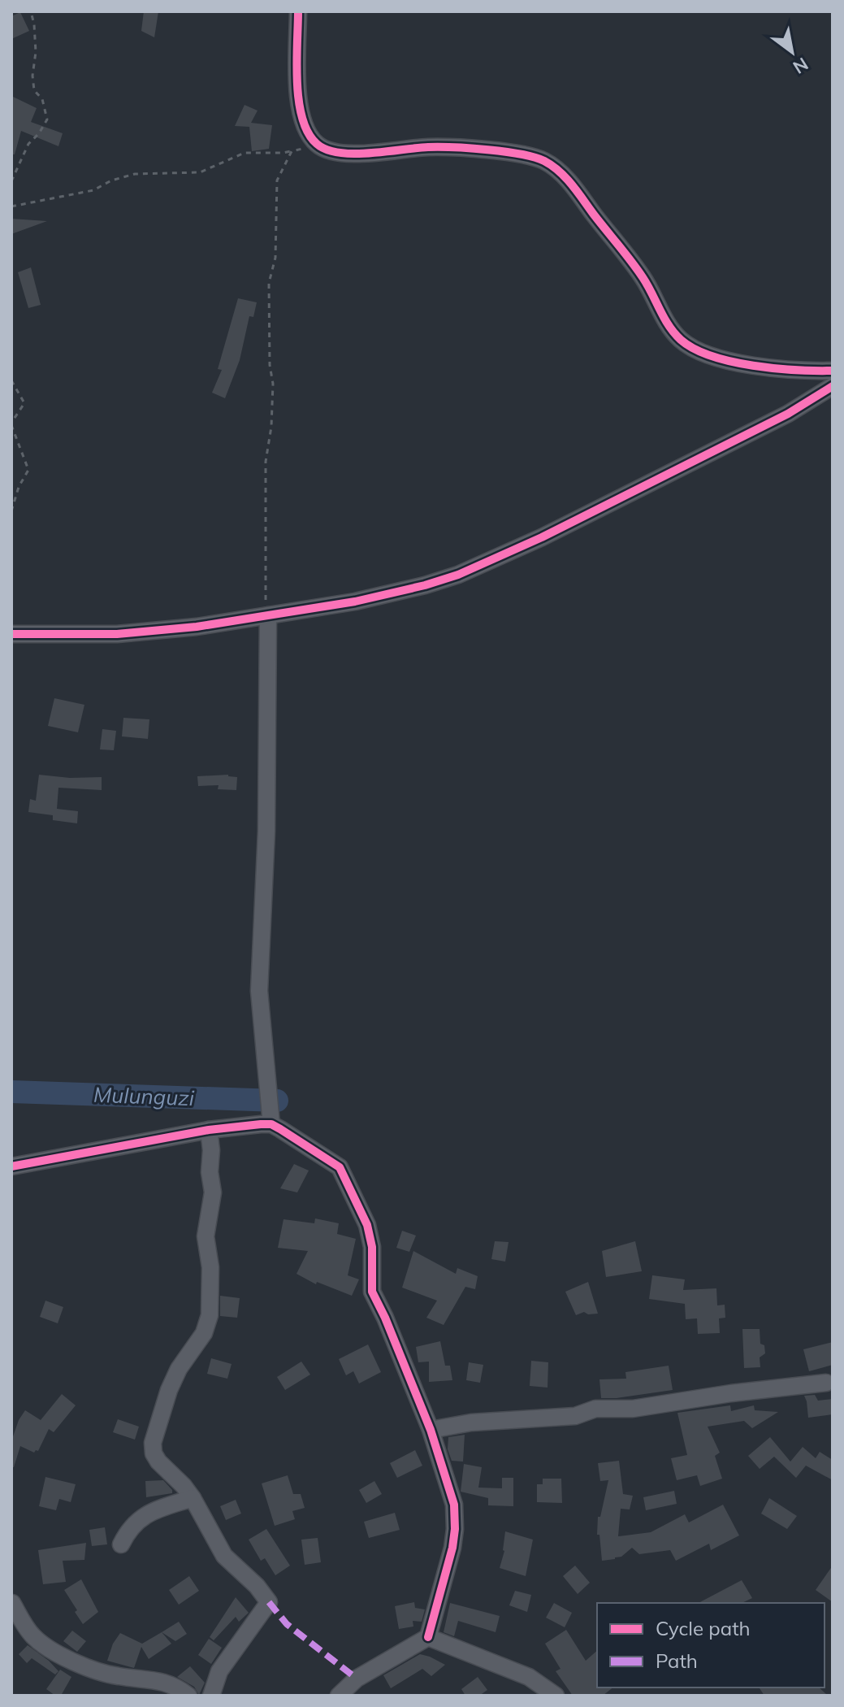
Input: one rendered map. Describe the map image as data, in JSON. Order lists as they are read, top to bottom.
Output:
{
  "water": ["Mulunguzi"],
  "legend": ["Cycle path", "Path"],
  "north": "bottom right"
}
